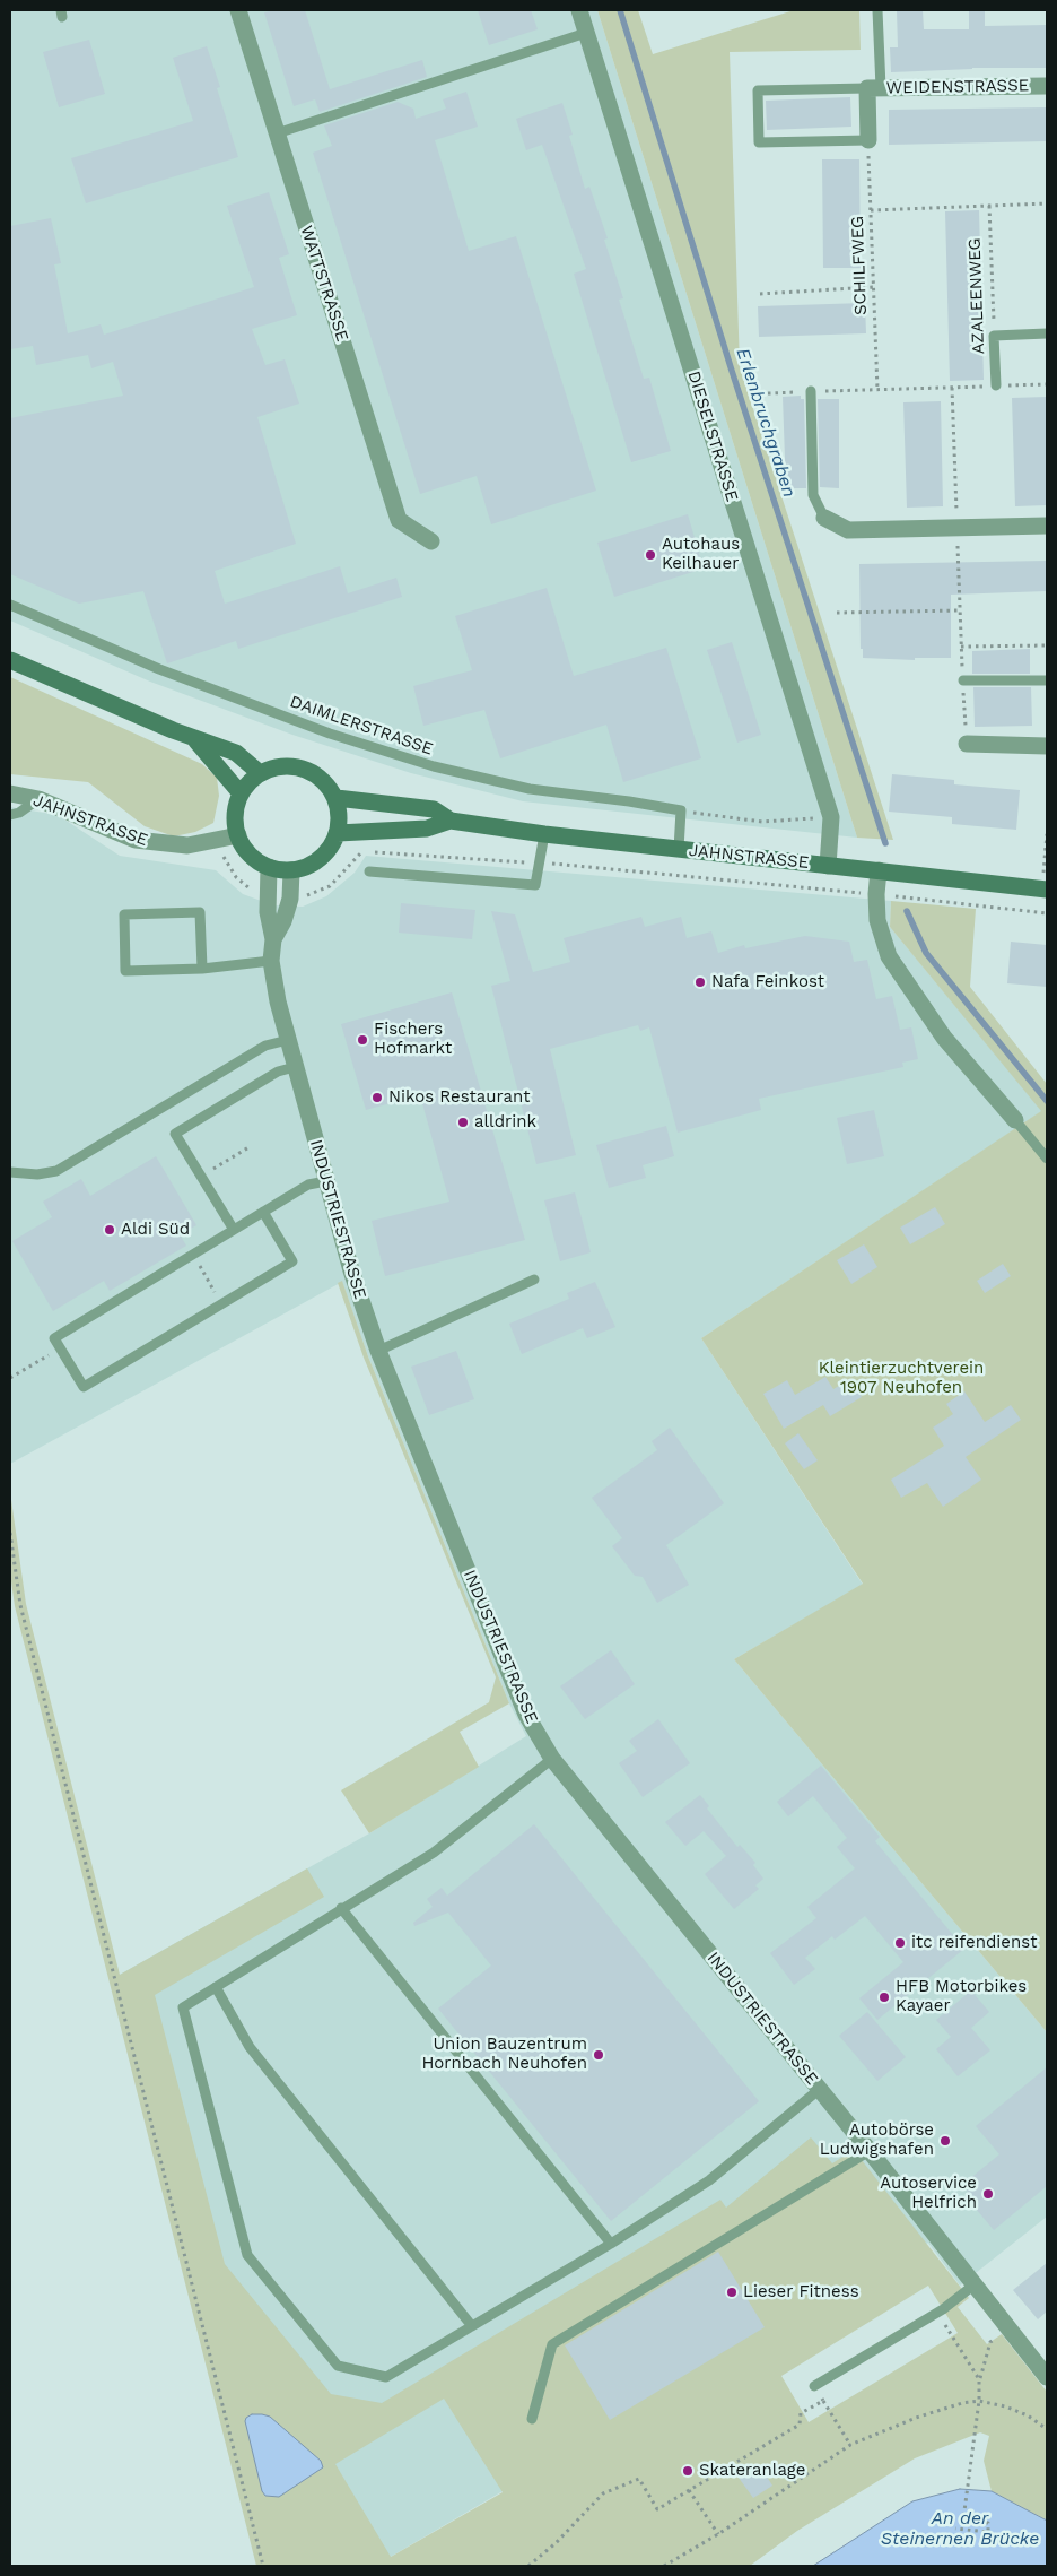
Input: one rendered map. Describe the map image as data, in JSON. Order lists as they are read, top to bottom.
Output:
{
  "streets": {
    "street": [
      "WEIDENSTRASSE",
      "WATTSTRASSE",
      "DIESELSTRASSE",
      "JAHNSTRASSE",
      "INDUSTRIESTRASSE"
    ],
    "lane": ["AZALEENWEG", "DAIMLERSTRASSE"],
    "path": ["SCHILFWEG"]
  },
  "crossings": [
    ["WEIDENSTRASSE", "SCHILFWEG"],
    ["DIESELSTRASSE", "JAHNSTRASSE"],
    ["JAHNSTRASSE", "INDUSTRIESTRASSE"]
  ],
  "water": ["Erlenbruchgraben", "An der Steinernen Brücke"],
  "parks": ["Kleintierzuchtverein 1907 Neuhofen"],
  "places": [
    "Autohaus Keilhauer",
    "Nafa Feinkost",
    "Fischers Hofmarkt",
    "Nikos Restaurant",
    "alldrink",
    "Aldi Süd",
    "itc reifendienst",
    "HFB Motorbikes Kayaer",
    "Union Bauzentrum Hornbach Neuhofen",
    "Autobörse Ludwigshafen",
    "Autoservice Helfrich",
    "Lieser Fitness",
    "Skateranlage"
  ]
}
